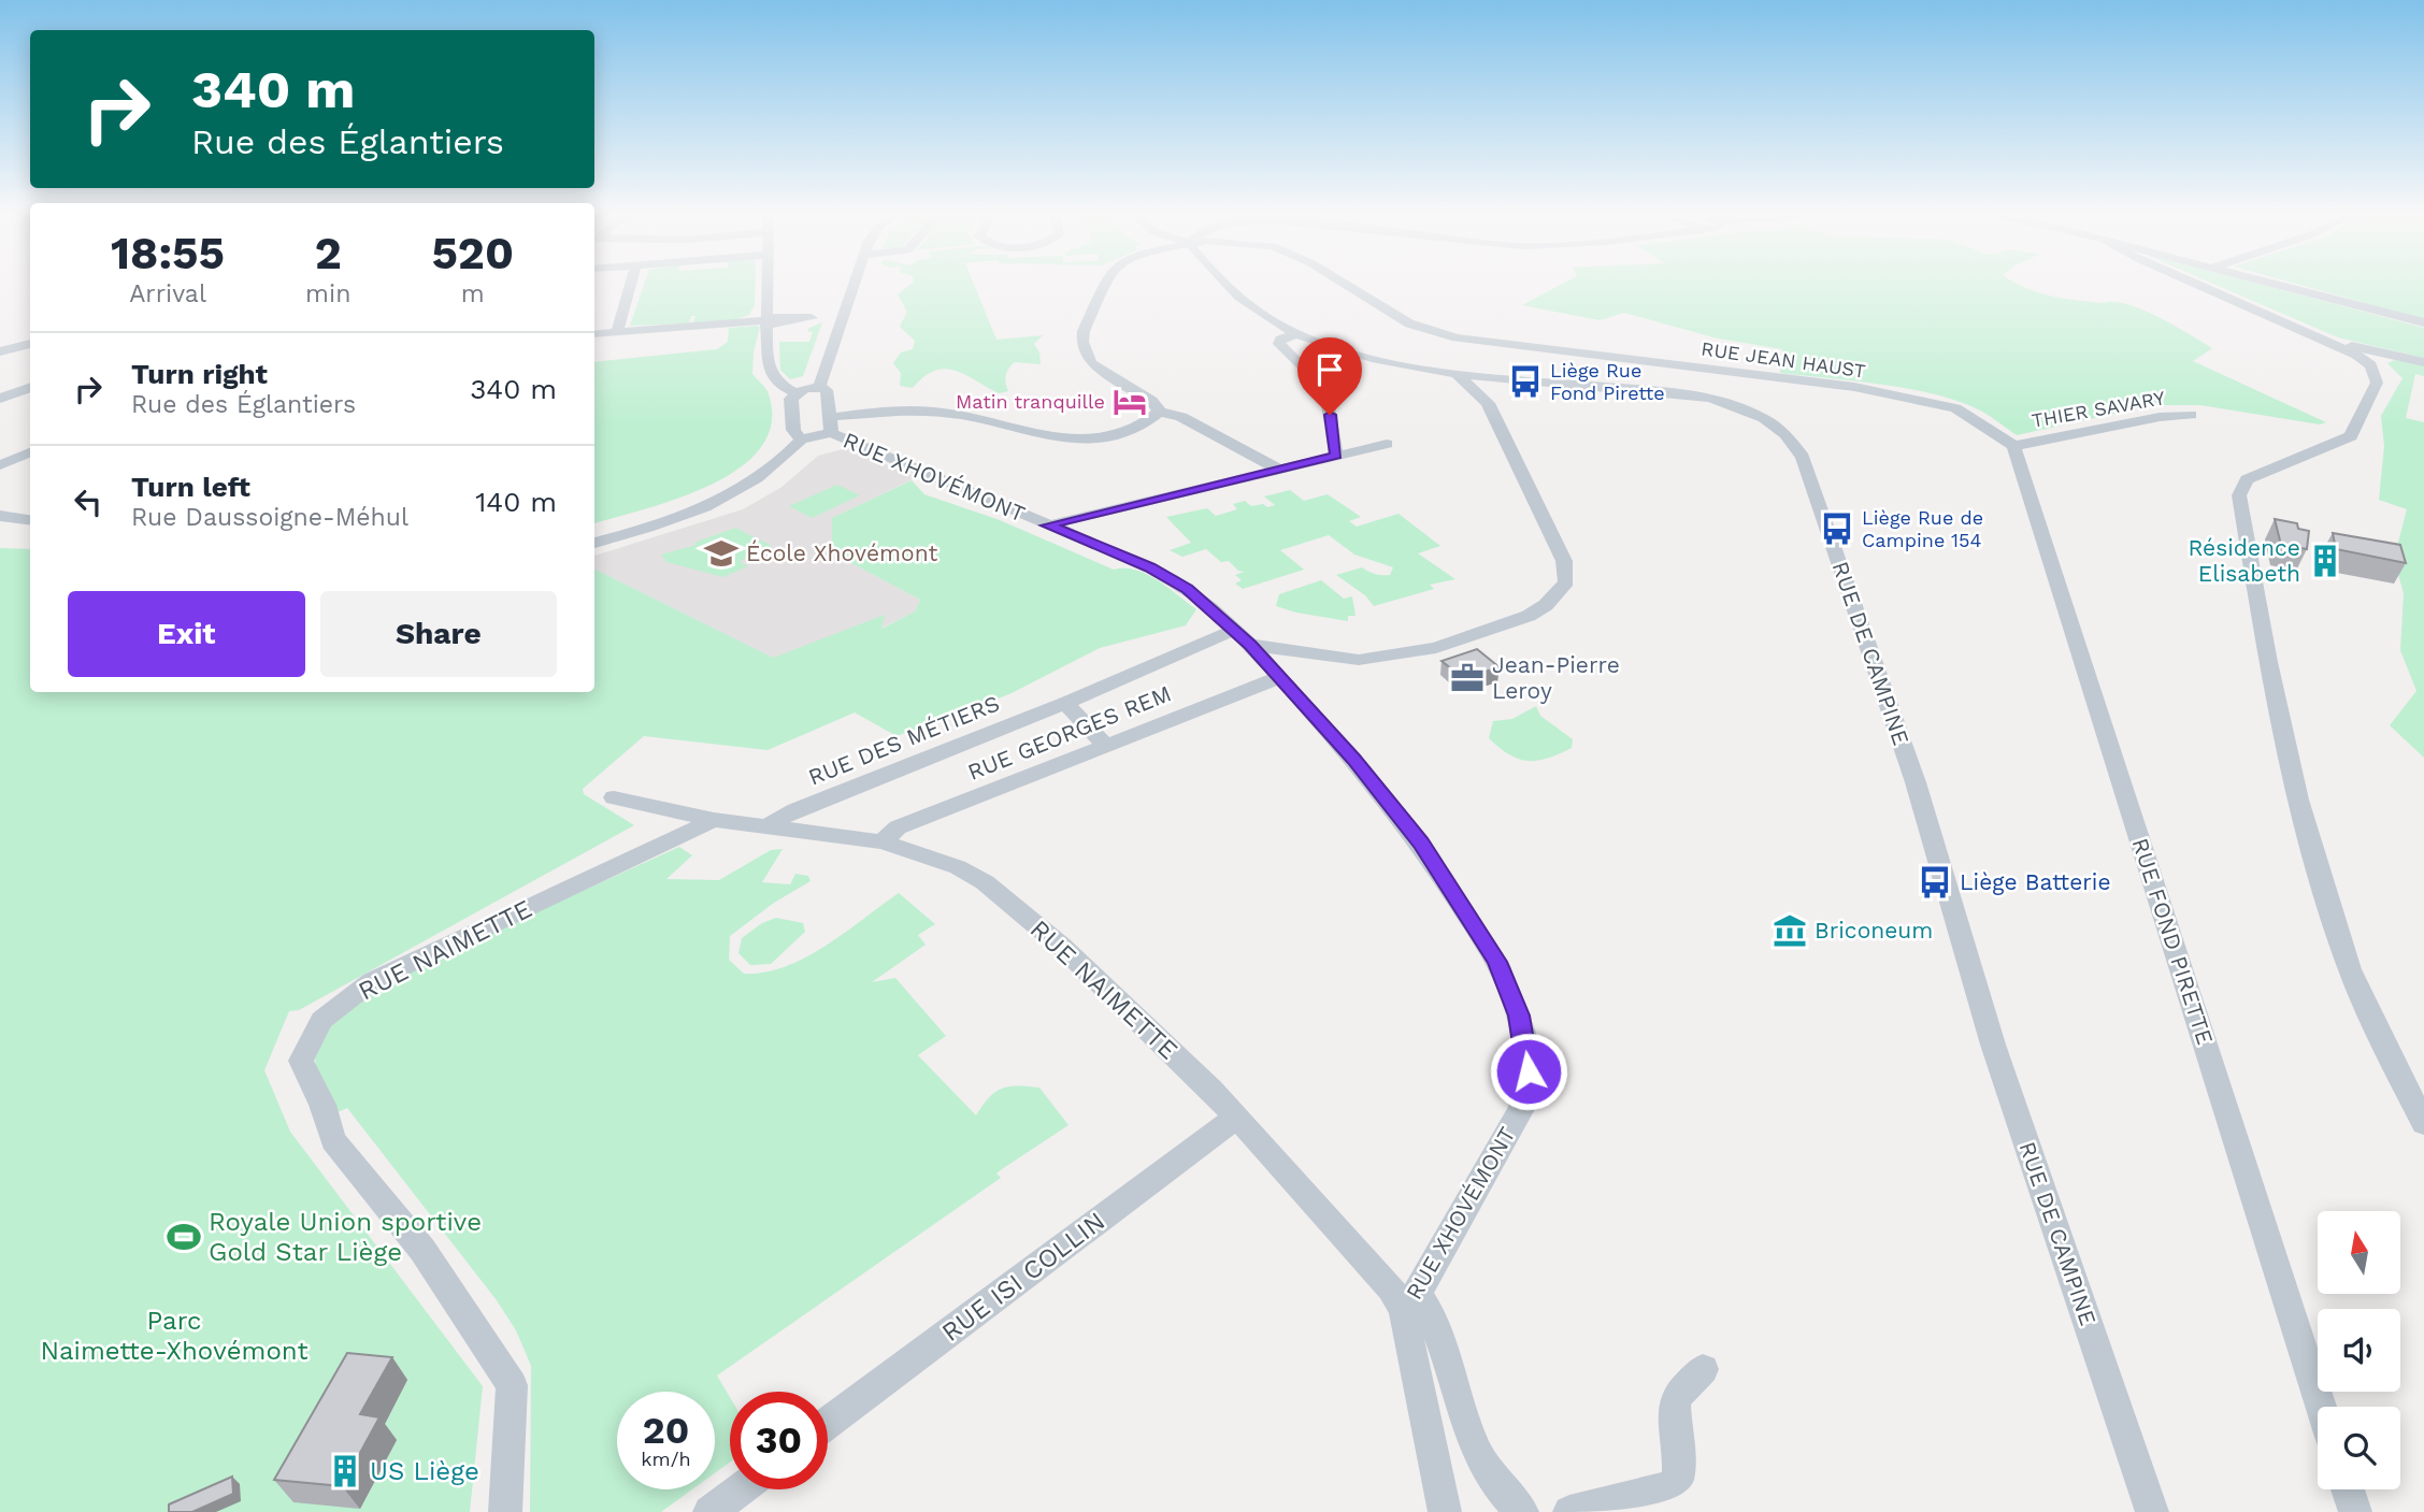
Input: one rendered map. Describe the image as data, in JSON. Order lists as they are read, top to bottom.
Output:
{
  "streets": {
    "street": [
      "RUE JEAN HAUST",
      "THIER SAVARY",
      "RUE XHOVÉMONT",
      "RUE DE CAMPINE",
      "RUE GEORGES REM",
      "RUE DES MÉTIERS",
      "RUE FOND PIRETTE",
      "RUE NAIMETTE",
      "RUE ISI COLLIN"
    ]
  },
  "crossings": [
    ["RUE JEAN HAUST", "THIER SAVARY"],
    ["RUE JEAN HAUST", "RUE FOND PIRETTE"],
    ["THIER SAVARY", "RUE FOND PIRETTE"],
    ["RUE XHOVÉMONT", "RUE GEORGES REM"],
    ["RUE XHOVÉMONT", "RUE DES MÉTIERS"],
    ["RUE XHOVÉMONT", "RUE NAIMETTE"],
    ["RUE GEORGES REM", "RUE NAIMETTE"],
    ["RUE DES MÉTIERS", "RUE NAIMETTE"],
    ["RUE NAIMETTE", "RUE ISI COLLIN"]
  ],
  "parks": ["Parc Naimette-Xhovémont"],
  "places": {
    "bus stop": ["Liège Rue Fond Pirette", "Liège Rue de Campine 154", "Liège Batterie"],
    "hotel": ["Matin tranquille"],
    "school or university": ["École Xhovémont"],
    "building": ["Résidence Elisabeth", "US Liège"],
    "office": ["Jean-Pierre Leroy"],
    "museum": ["Briconeum"],
    "sports": ["Royale Union sportive Gold Star Liège"]
  },
  "north": "top",
  "page": {
    "turn": ["340 m", "Rue des Églantiers"],
    "eta": [
      "18:55",
      "Arrival",
      "2",
      "min",
      "520",
      "m"
    ],
    "list": [
      {
        "name": "Turn right",
        "note": "Rue des Églantiers",
        "value": "340 m"
      },
      {
        "name": "Turn left",
        "note": "Rue Daussoigne-Méhul",
        "value": "140 m"
      }
    ],
    "buttons": ["Exit", "Share"],
    "speed": "20 km/h",
    "limit": "30"
  }
}
